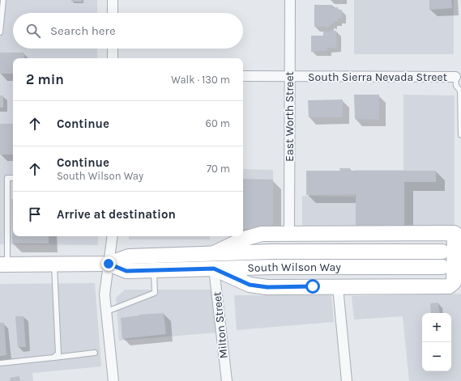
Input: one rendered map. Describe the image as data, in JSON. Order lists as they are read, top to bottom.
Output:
{
  "streets": {
    "main road": ["South Wilson Way"],
    "street": ["South Sierra Nevada Street", "East Worth Street", "Milton Street"]
  },
  "crossings": [
    ["South Sierra Nevada Street", "East Worth Street"],
    ["South Wilson Way", "Milton Street"]
  ],
  "page": {
    "search": "Search here",
    "heading": ["2 min", "Walk · 130 m"],
    "list": [
      ["Continue", "60 m"],
      ["Continue", "South Wilson Way", "70 m"],
      "Arrive at destination"
    ],
    "map_buttons": ["+", "−"]
  }
}
